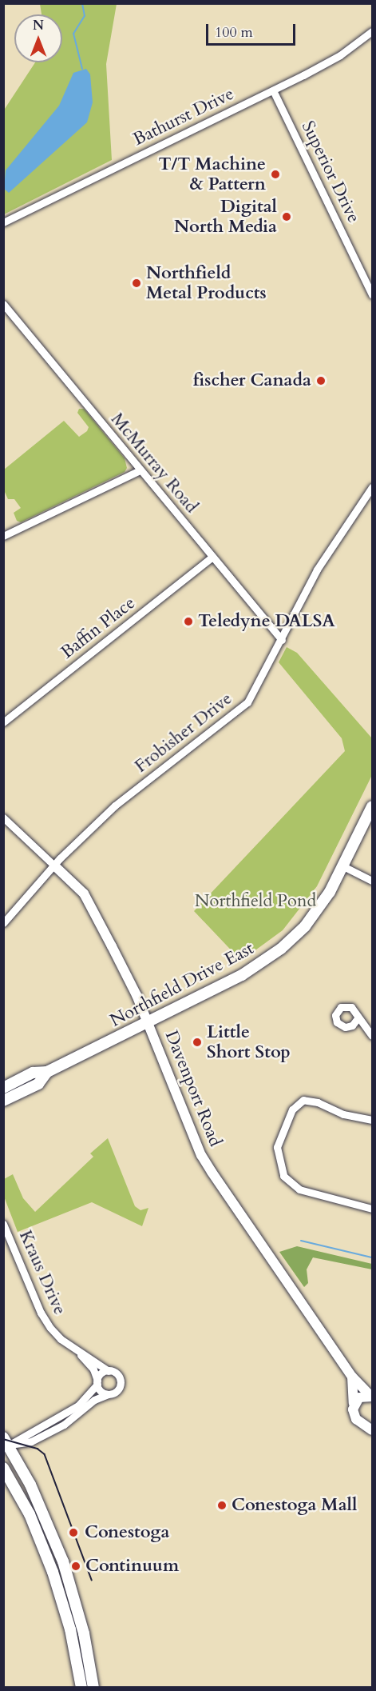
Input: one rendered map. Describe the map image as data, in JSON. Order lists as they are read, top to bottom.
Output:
{
  "streets": {
    "main road": ["Northfield Drive East"],
    "street": [
      "Bathurst Drive",
      "Superior Drive",
      "McMurray Road",
      "Baffin Place",
      "Frobisher Drive",
      "Davenport Road",
      "Kraus Drive"
    ]
  },
  "crossings": [
    ["Bathurst Drive", "Superior Drive"],
    ["McMurray Road", "Baffin Place"],
    ["McMurray Road", "Frobisher Drive"],
    ["Frobisher Drive", "Davenport Road"],
    ["Northfield Drive East", "Davenport Road"]
  ],
  "parks": ["Northfield Pond"],
  "places": [
    "T/T Machine & Pattern",
    "Digital North Media",
    "Northfield Metal Products",
    "fischer Canada",
    "Teledyne DALSA",
    "Little Short Stop",
    "Conestoga Mall",
    "Conestoga",
    "Continuum"
  ],
  "scale_bar": "100 m",
  "north": "top"
}
